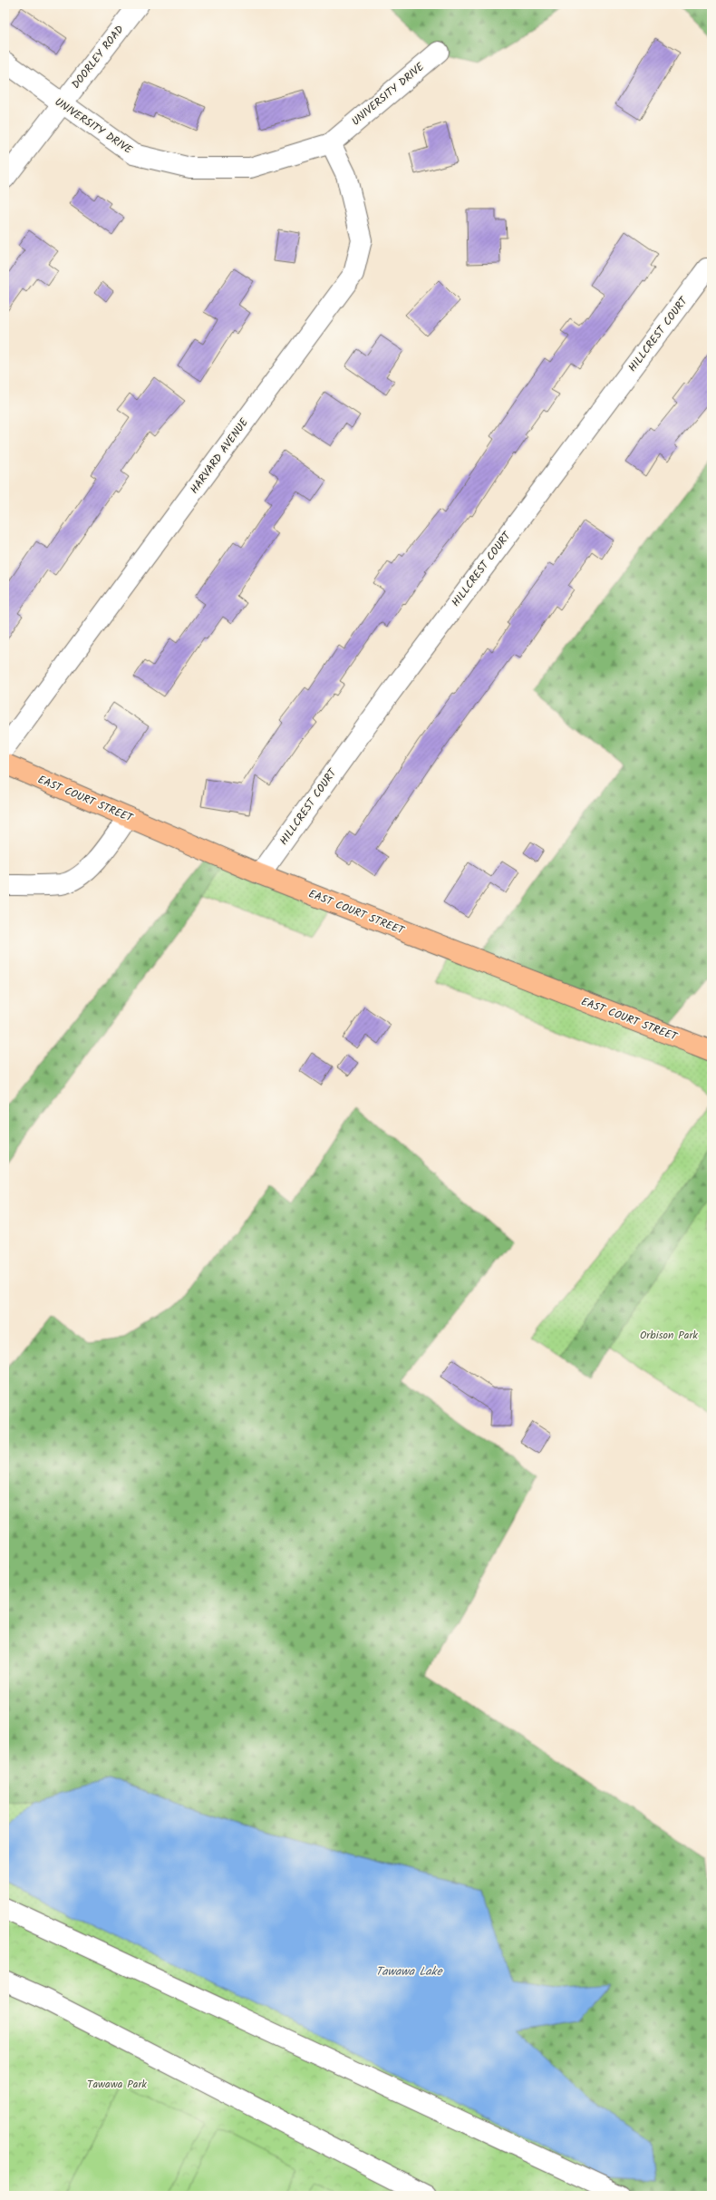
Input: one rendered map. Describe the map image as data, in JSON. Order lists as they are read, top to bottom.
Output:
{
  "streets": {
    "main road": ["EAST COURT STREET"],
    "street": [
      "DOORLEY ROAD",
      "UNIVERSITY DRIVE",
      "HILLCREST COURT",
      "HARVARD AVENUE"
    ]
  },
  "crossings": [
    ["DOORLEY ROAD", "UNIVERSITY DRIVE"],
    ["UNIVERSITY DRIVE", "HARVARD AVENUE"],
    ["HILLCREST COURT", "EAST COURT STREET"]
  ],
  "water": ["Tawawa Lake"],
  "parks": ["Orbison Park", "Tawawa Park"]
}
